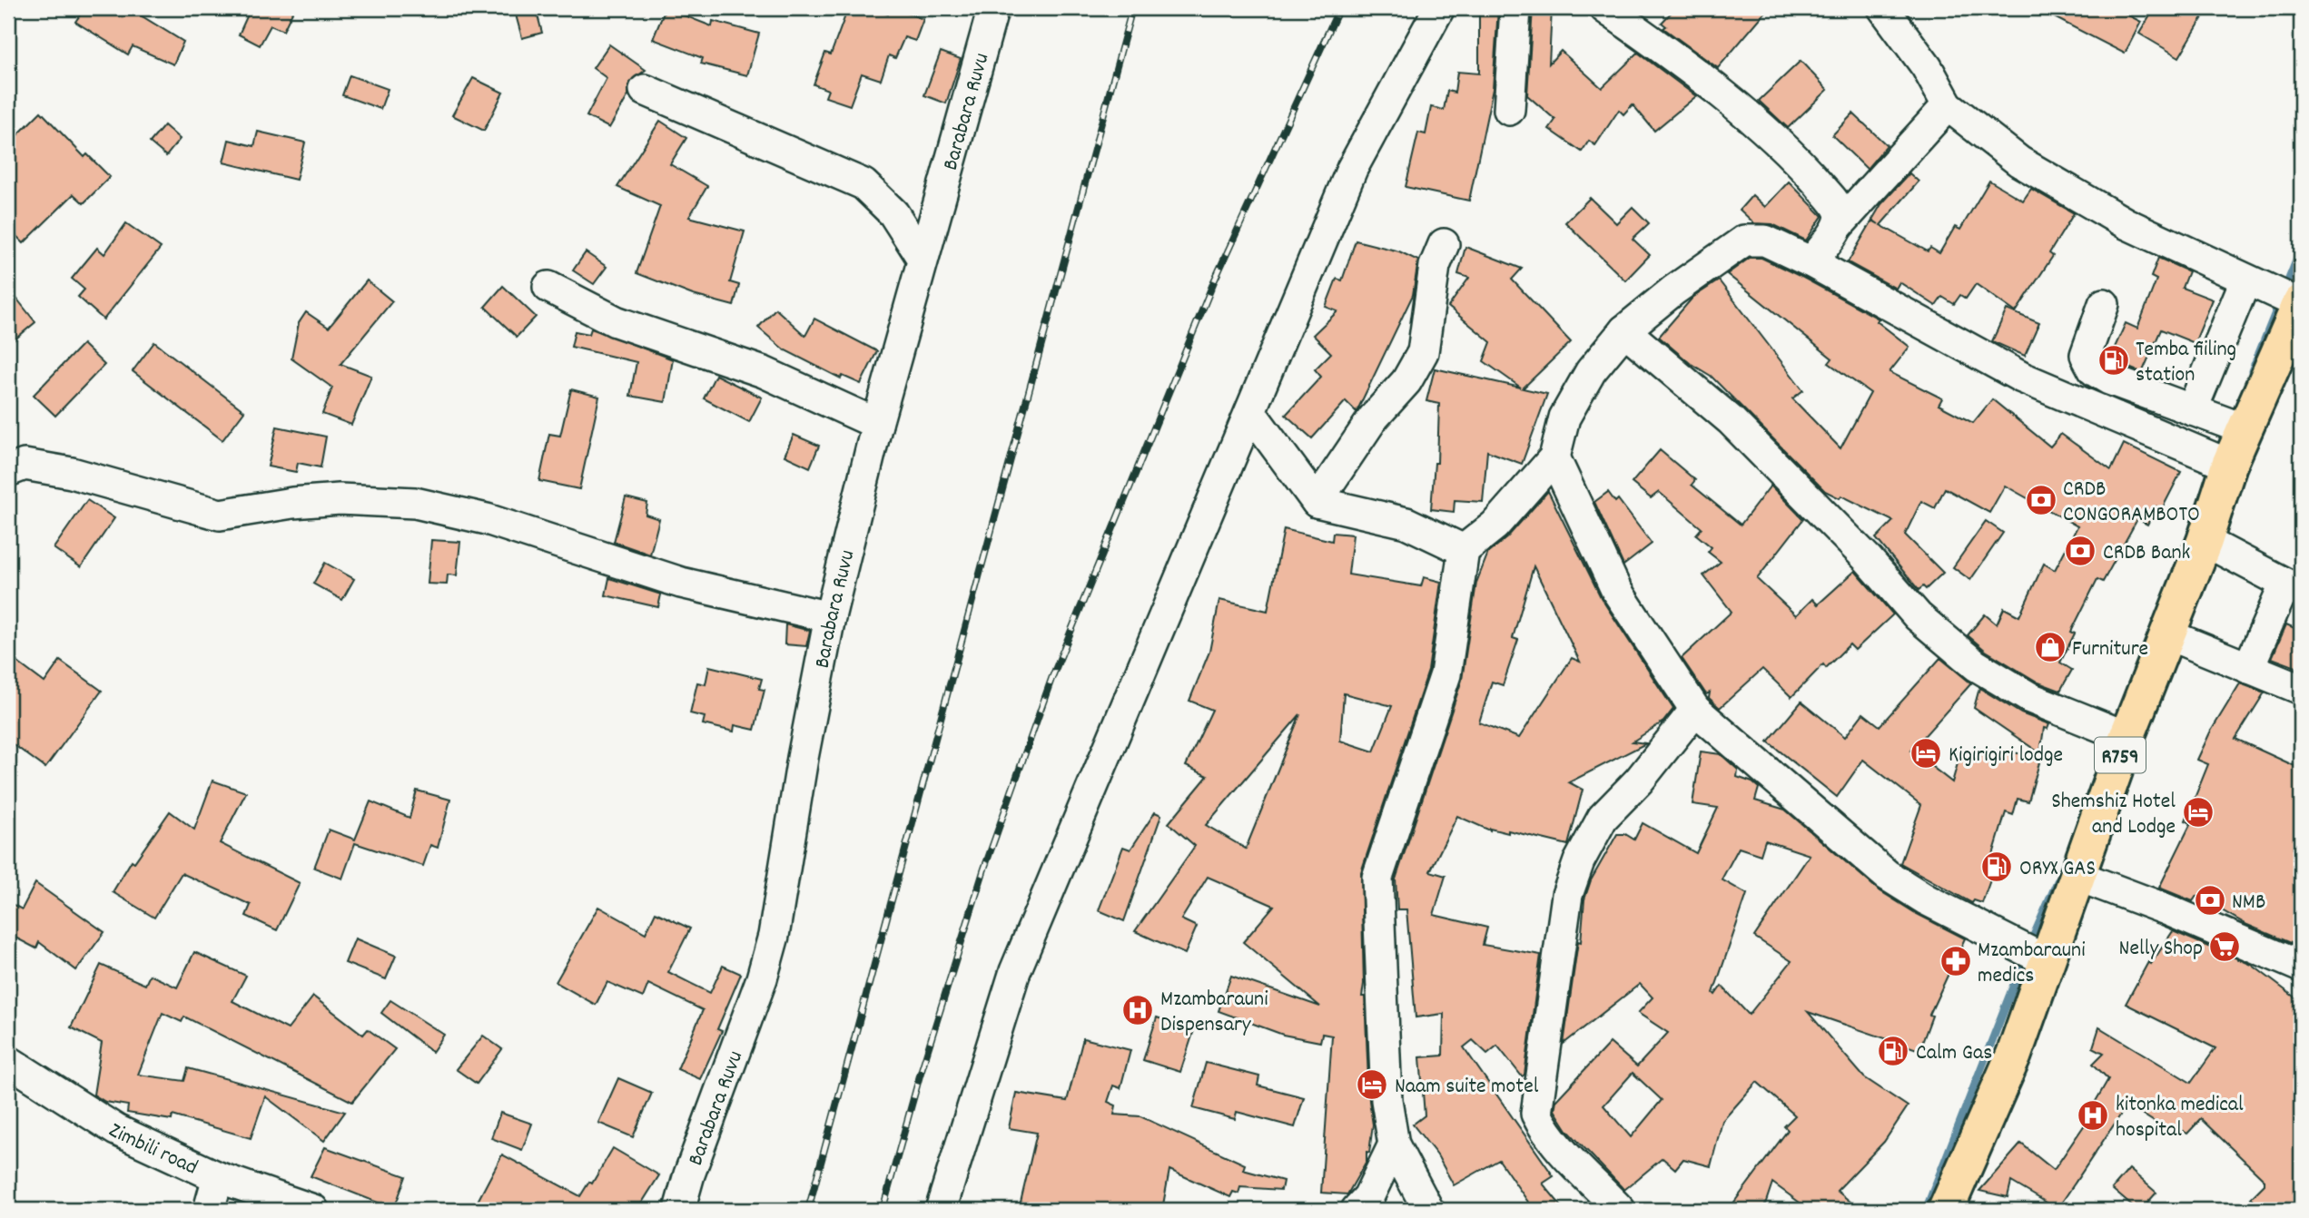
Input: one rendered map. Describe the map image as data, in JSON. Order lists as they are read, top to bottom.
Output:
{
  "streets": {
    "main road": ["R759"],
    "street": ["Barabara Ruvu", "Zimbili road"]
  },
  "places": {
    "fuel station": ["Temba fiiling station", "ORYX GAS", "Calm Gas"],
    "bank": ["CRDB CONGORAMBOTO", "CRDB Bank", "NMB"],
    "shop": ["Furniture"],
    "hotel": ["Kigirigiri lodge", "Shemshiz Hotel and Lodge", "Naam suite motel"],
    "supermarket": ["Nelly Shop"],
    "pharmacy": ["Mzambarauni medics"],
    "hospital": ["Mzambarauni Dispensary", "kitonka medical hospital"]
  }
}
